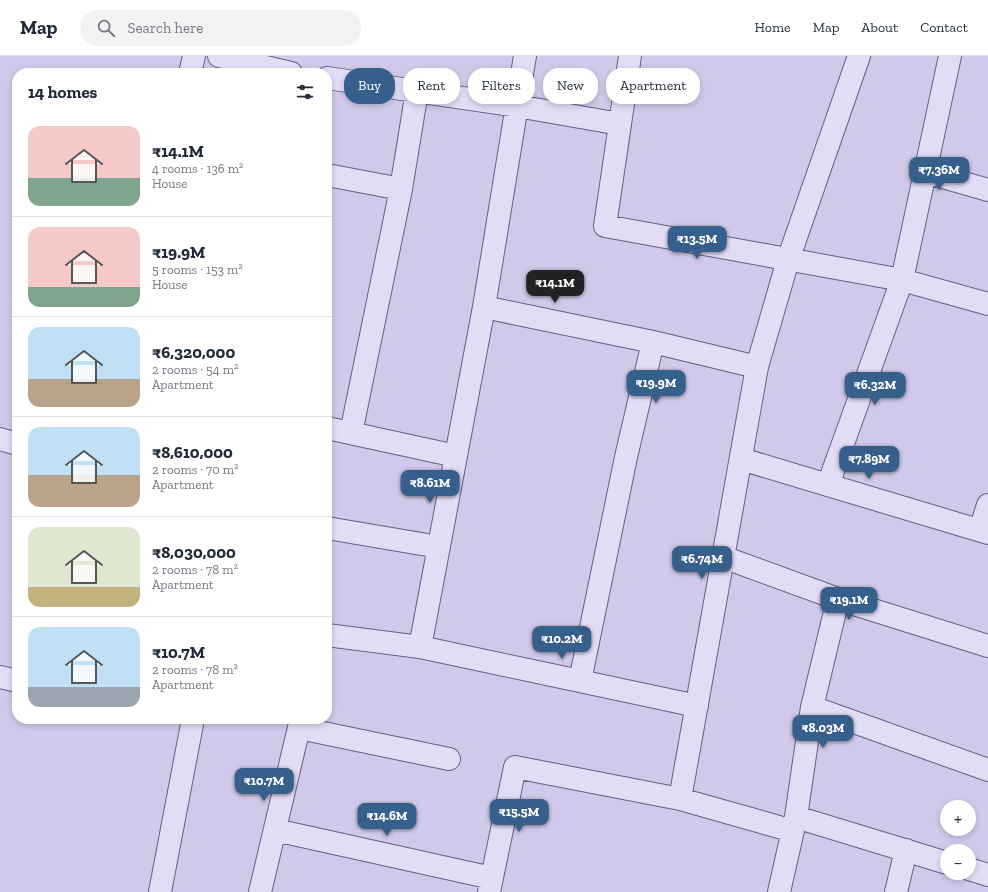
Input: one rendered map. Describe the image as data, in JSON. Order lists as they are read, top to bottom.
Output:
{
  "page": {
    "header": "Map",
    "search": "Search here",
    "nav": [
      "Home",
      "Map",
      "About",
      "Contact"
    ],
    "chip": [
      "Buy",
      "Rent",
      "Filters",
      "New",
      "Apartment"
    ],
    "heading": "14 homes",
    "list": [
      {
        "name": "₹14.1M",
        "note": "4 rooms · 136 m² · House"
      },
      {
        "name": "₹19.9M",
        "note": "5 rooms · 153 m² · House"
      },
      {
        "name": "₹6,320,000",
        "note": "2 rooms · 54 m² · Apartment"
      },
      {
        "name": "₹8,610,000",
        "note": "2 rooms · 70 m² · Apartment"
      },
      {
        "name": "₹8,030,000",
        "note": "2 rooms · 78 m² · Apartment"
      },
      {
        "name": "₹10.7M",
        "note": "2 rooms · 78 m² · Apartment"
      }
    ],
    "price": [
      "₹7.36M",
      "₹13.5M",
      "₹14.1M",
      "₹19.9M",
      "₹6.32M",
      "₹7.89M",
      "₹8.61M",
      "₹6.74M",
      "₹19.1M",
      "₹10.2M",
      "₹8.03M",
      "₹10.7M",
      "₹15.5M",
      "₹14.6M"
    ],
    "map_buttons": ["+", "−"]
  }
}
